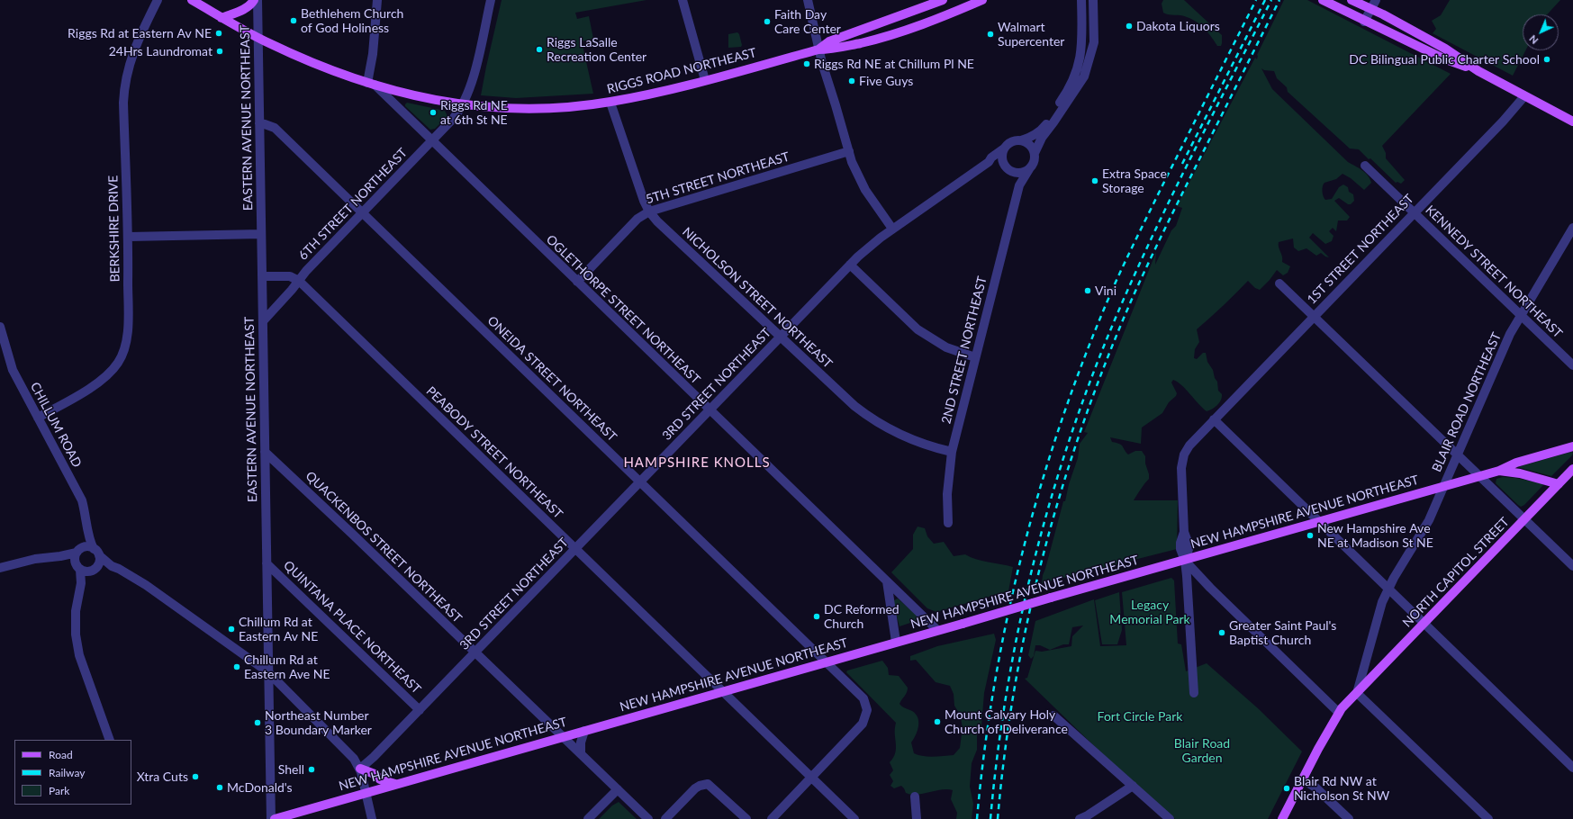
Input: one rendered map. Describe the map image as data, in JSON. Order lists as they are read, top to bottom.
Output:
{
  "streets": {
    "main road": ["RIGGS ROAD NORTHEAST", "NEW HAMPSHIRE AVENUE NORTHEAST", "NORTH CAPITOL STREET"],
    "street": [
      "EASTERN AVENUE NORTHEAST",
      "5TH STREET NORTHEAST",
      "6TH STREET NORTHEAST",
      "BERKSHIRE DRIVE",
      "1ST STREET NORTHEAST",
      "KENNEDY STREET NORTHEAST",
      "NICHOLSON STREET NORTHEAST",
      "OGLETHORPE STREET NORTHEAST",
      "2ND STREET NORTHEAST",
      "ONEIDA STREET NORTHEAST",
      "3RD STREET NORTHEAST",
      "BLAIR ROAD NORTHEAST",
      "CHILLUM ROAD",
      "PEABODY STREET NORTHEAST",
      "QUACKENBOS STREET NORTHEAST",
      "QUINTANA PLACE NORTHEAST"
    ]
  },
  "crossings": [
    ["RIGGS ROAD NORTHEAST", "EASTERN AVENUE NORTHEAST"],
    ["RIGGS ROAD NORTHEAST", "6TH STREET NORTHEAST"],
    ["RIGGS ROAD NORTHEAST", "NICHOLSON STREET NORTHEAST"],
    ["RIGGS ROAD NORTHEAST", "OGLETHORPE STREET NORTHEAST"],
    ["EASTERN AVENUE NORTHEAST", "6TH STREET NORTHEAST"],
    ["EASTERN AVENUE NORTHEAST", "ONEIDA STREET NORTHEAST"],
    ["EASTERN AVENUE NORTHEAST", "CHILLUM ROAD"],
    ["EASTERN AVENUE NORTHEAST", "PEABODY STREET NORTHEAST"],
    ["EASTERN AVENUE NORTHEAST", "QUACKENBOS STREET NORTHEAST"],
    ["EASTERN AVENUE NORTHEAST", "QUINTANA PLACE NORTHEAST"],
    ["5TH STREET NORTHEAST", "NICHOLSON STREET NORTHEAST"],
    ["5TH STREET NORTHEAST", "OGLETHORPE STREET NORTHEAST"],
    ["6TH STREET NORTHEAST", "OGLETHORPE STREET NORTHEAST"],
    ["6TH STREET NORTHEAST", "ONEIDA STREET NORTHEAST"],
    ["6TH STREET NORTHEAST", "PEABODY STREET NORTHEAST"],
    ["BERKSHIRE DRIVE", "CHILLUM ROAD"],
    ["1ST STREET NORTHEAST", "KENNEDY STREET NORTHEAST"],
    ["1ST STREET NORTHEAST", "NEW HAMPSHIRE AVENUE NORTHEAST"],
    ["KENNEDY STREET NORTHEAST", "BLAIR ROAD NORTHEAST"],
    ["NICHOLSON STREET NORTHEAST", "2ND STREET NORTHEAST"],
    ["NICHOLSON STREET NORTHEAST", "3RD STREET NORTHEAST"],
    ["OGLETHORPE STREET NORTHEAST", "3RD STREET NORTHEAST"],
    ["OGLETHORPE STREET NORTHEAST", "NEW HAMPSHIRE AVENUE NORTHEAST"],
    ["2ND STREET NORTHEAST", "3RD STREET NORTHEAST"],
    ["ONEIDA STREET NORTHEAST", "3RD STREET NORTHEAST"],
    ["ONEIDA STREET NORTHEAST", "PEABODY STREET NORTHEAST"],
    ["ONEIDA STREET NORTHEAST", "NEW HAMPSHIRE AVENUE NORTHEAST"],
    ["3RD STREET NORTHEAST", "CHILLUM ROAD"],
    ["3RD STREET NORTHEAST", "PEABODY STREET NORTHEAST"],
    ["3RD STREET NORTHEAST", "QUACKENBOS STREET NORTHEAST"],
    ["3RD STREET NORTHEAST", "QUINTANA PLACE NORTHEAST"],
    ["BLAIR ROAD NORTHEAST", "NEW HAMPSHIRE AVENUE NORTHEAST"],
    ["BLAIR ROAD NORTHEAST", "NORTH CAPITOL STREET"],
    ["PEABODY STREET NORTHEAST", "NEW HAMPSHIRE AVENUE NORTHEAST"],
    ["NEW HAMPSHIRE AVENUE NORTHEAST", "QUACKENBOS STREET NORTHEAST"]
  ],
  "districts": ["HAMPSHIRE KNOLLS"],
  "parks": ["Legacy Memorial Park", "Fort Circle Park", "Blair Road Garden"],
  "places": [
    "Bethlehem Church of God Holiness",
    "Faith Day Care Center",
    "Dakota Liquors",
    "Riggs Rd at Eastern Av NE",
    "Walmart Supercenter",
    "Riggs LaSalle Recreation Center",
    "24Hrs Laundromat",
    "DC Bilingual Public Charter School",
    "Riggs Rd NE at Chillum Pl NE",
    "Five Guys",
    "Riggs Rd NE at 6th St NE",
    "Extra Space Storage",
    "Vini",
    "New Hampshire Ave NE at Madison St NE",
    "DC Reformed Church",
    "Chillum Rd at Eastern Av NE",
    "Greater Saint Paul's Baptist Church",
    "Chillum Rd at Eastern Ave NE",
    "Mount Calvary Holy Church of Deliverance",
    "Northeast Number 3 Boundary Marker",
    "Shell",
    "Xtra Cuts",
    "McDonald's",
    "Blair Rd NW at Nicholson St NW"
  ],
  "legend": ["Road", "Railway", "Park"],
  "north": "bottom left"
}
